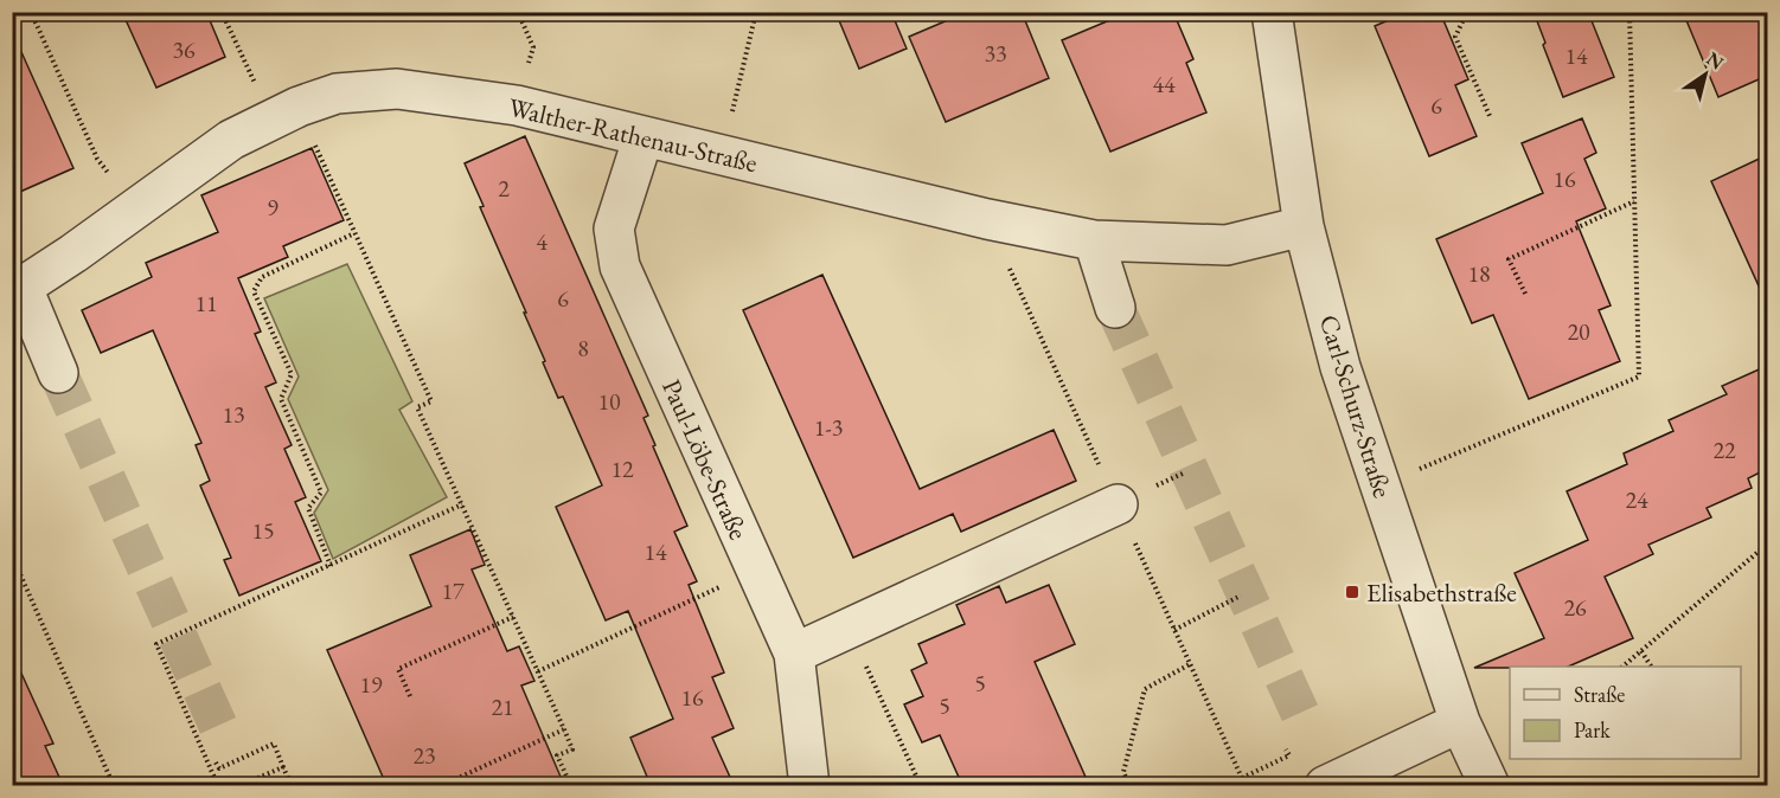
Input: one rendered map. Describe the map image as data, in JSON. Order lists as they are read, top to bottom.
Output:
{
  "streets": {
    "street": ["Walther-Rathenau-Straße", "Carl-Schurz-Straße", "Paul-Löbe-Straße"]
  },
  "crossings": [
    ["Walther-Rathenau-Straße", "Carl-Schurz-Straße"],
    ["Walther-Rathenau-Straße", "Paul-Löbe-Straße"]
  ],
  "places": {
    "transit": ["Elisabethstraße"]
  },
  "house_numbers": [
    "36",
    "33",
    "14",
    "44",
    "6",
    "16",
    "2",
    "9",
    "4",
    "18",
    "6",
    "11",
    "20",
    "8",
    "10",
    "13",
    "1-3",
    "22",
    "12",
    "24",
    "15",
    "14",
    "17",
    "26",
    "5",
    "19",
    "16",
    "5",
    "21",
    "23"
  ],
  "legend": ["Straße", "Park"],
  "north": "top right"
}
